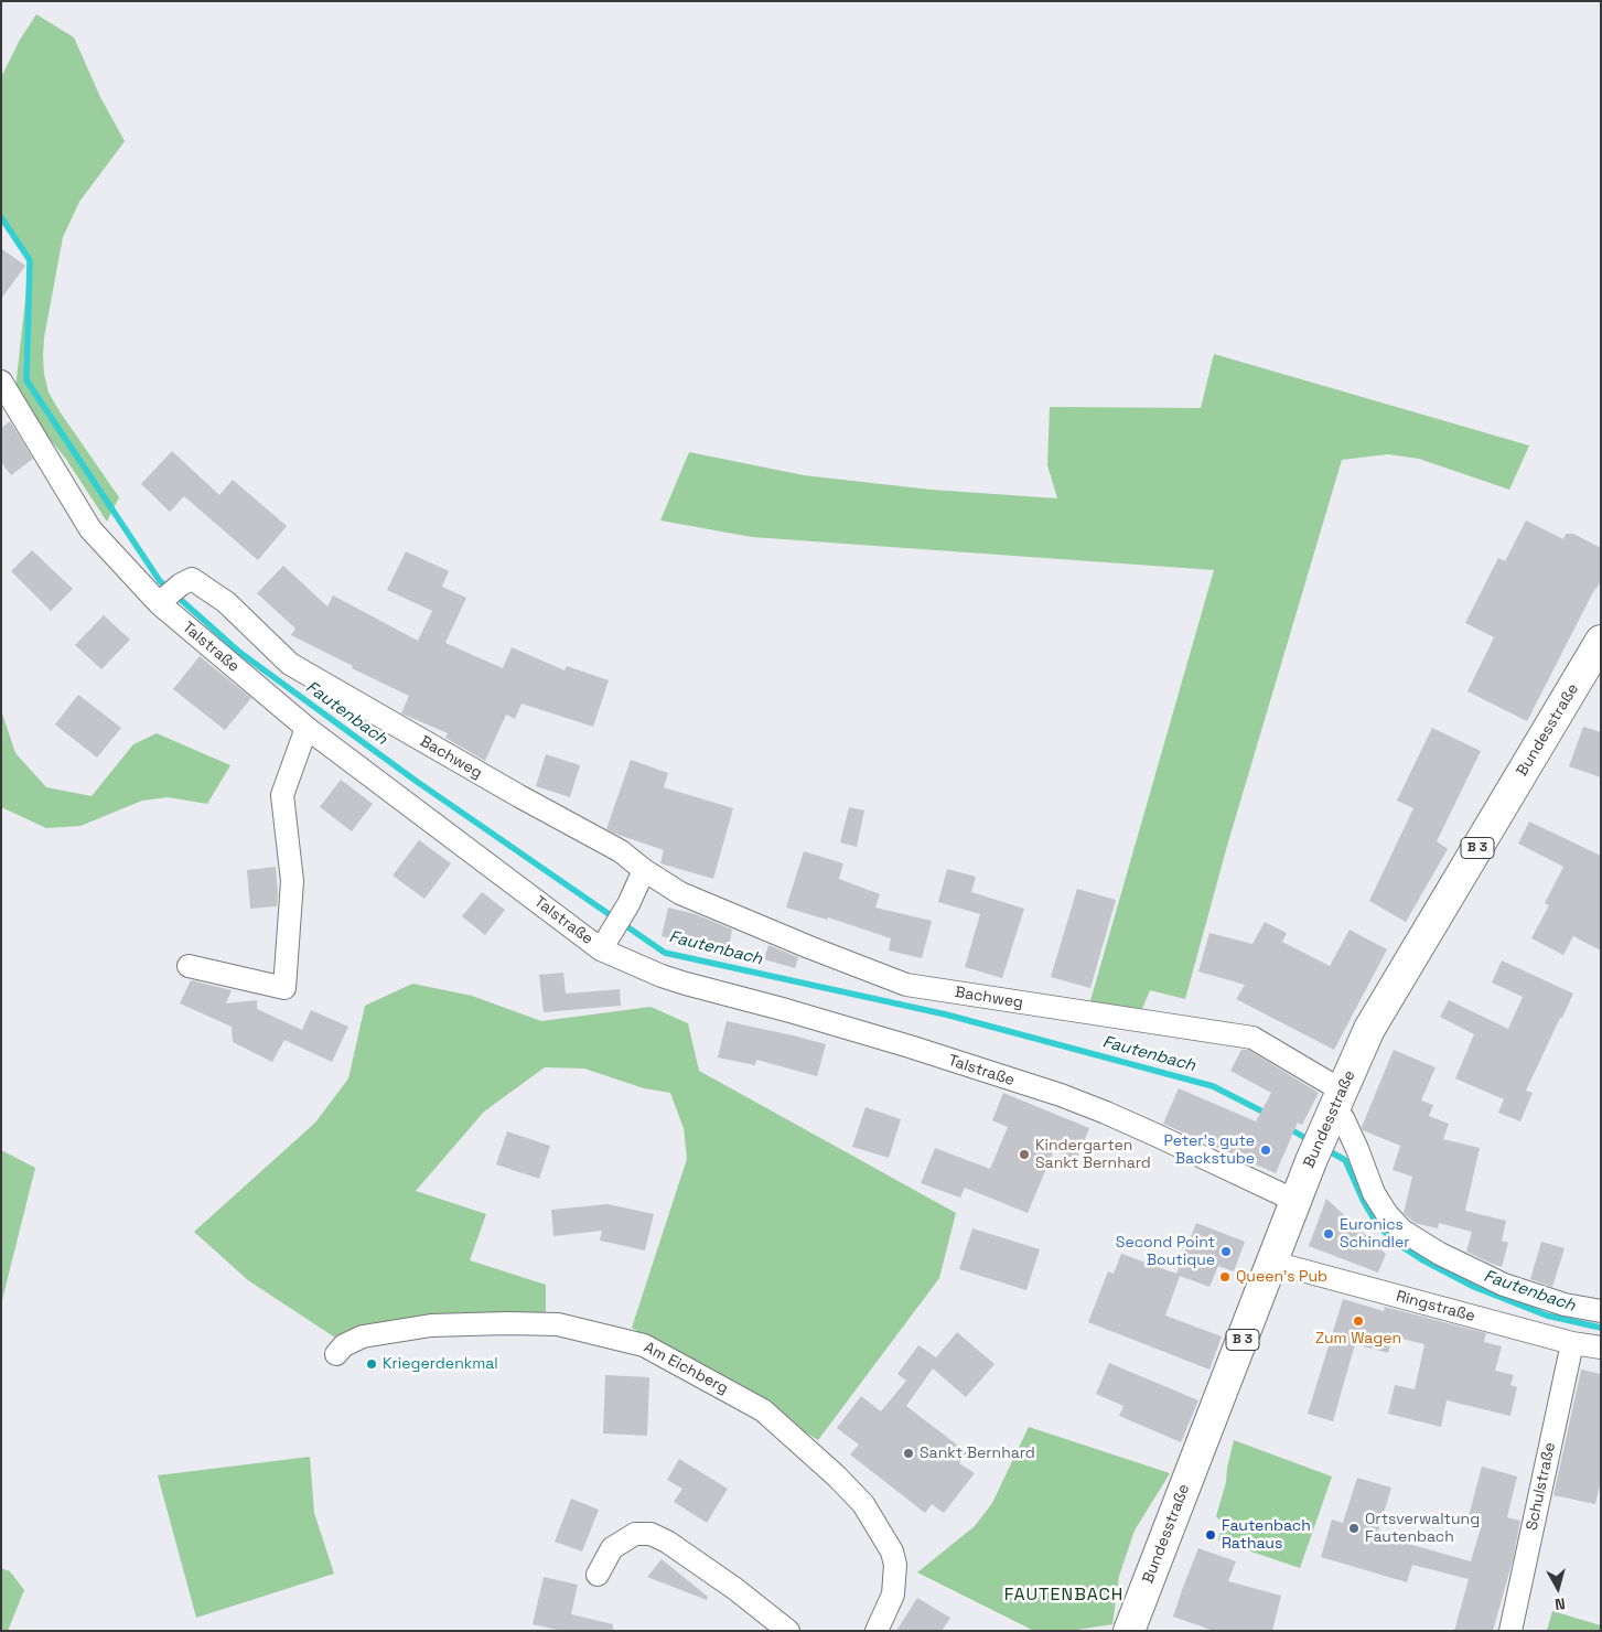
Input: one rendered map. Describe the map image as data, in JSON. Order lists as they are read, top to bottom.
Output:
{
  "streets": {
    "main road": ["Bundesstraße", "B 3"],
    "street": [
      "Talstraße",
      "Bachweg",
      "Ringstraße",
      "Am Eichberg",
      "Schulstraße"
    ]
  },
  "crossings": [
    ["Talstraße", "Bundesstraße"],
    ["Talstraße", "Bachweg"],
    ["Bundesstraße", "Bachweg"],
    ["Bundesstraße", "Ringstraße"],
    ["Ringstraße", "Schulstraße"]
  ],
  "districts": ["FAUTENBACH"],
  "water": ["Fautenbach"],
  "places": [
    "Peter's gute Backstube",
    "Kindergarten Sankt Bernhard",
    "Euronics Schindler",
    "Second Point Boutique",
    "Queen's Pub",
    "Zum Wagen",
    "Kriegerdenkmal",
    "Sankt Bernhard",
    "Ortsverwaltung Fautenbach",
    "Fautenbach Rathaus"
  ],
  "north": "bottom"
}
